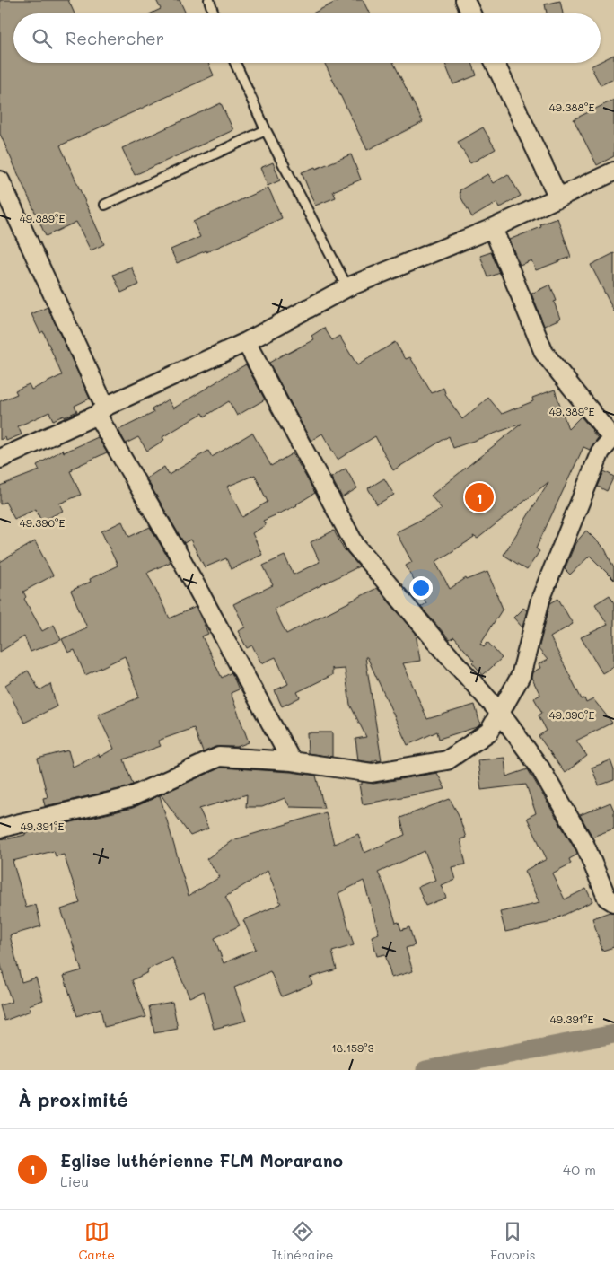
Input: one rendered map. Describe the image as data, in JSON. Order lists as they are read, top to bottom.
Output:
{
  "page": {
    "search": "Rechercher",
    "pins": "1",
    "heading": "À proximité",
    "list": [
      {
        "mark": "1",
        "name": "Eglise luthérienne FLM Morarano",
        "note": "Lieu",
        "value": "40 m"
      }
    ],
    "nav": ["Carte", "Itinéraire", "Favoris"]
  },
  "coordinates": [
    "49.388°E",
    "49.389°E",
    "49.390°E",
    "49.391°E",
    "18.159°S"
  ]
}
